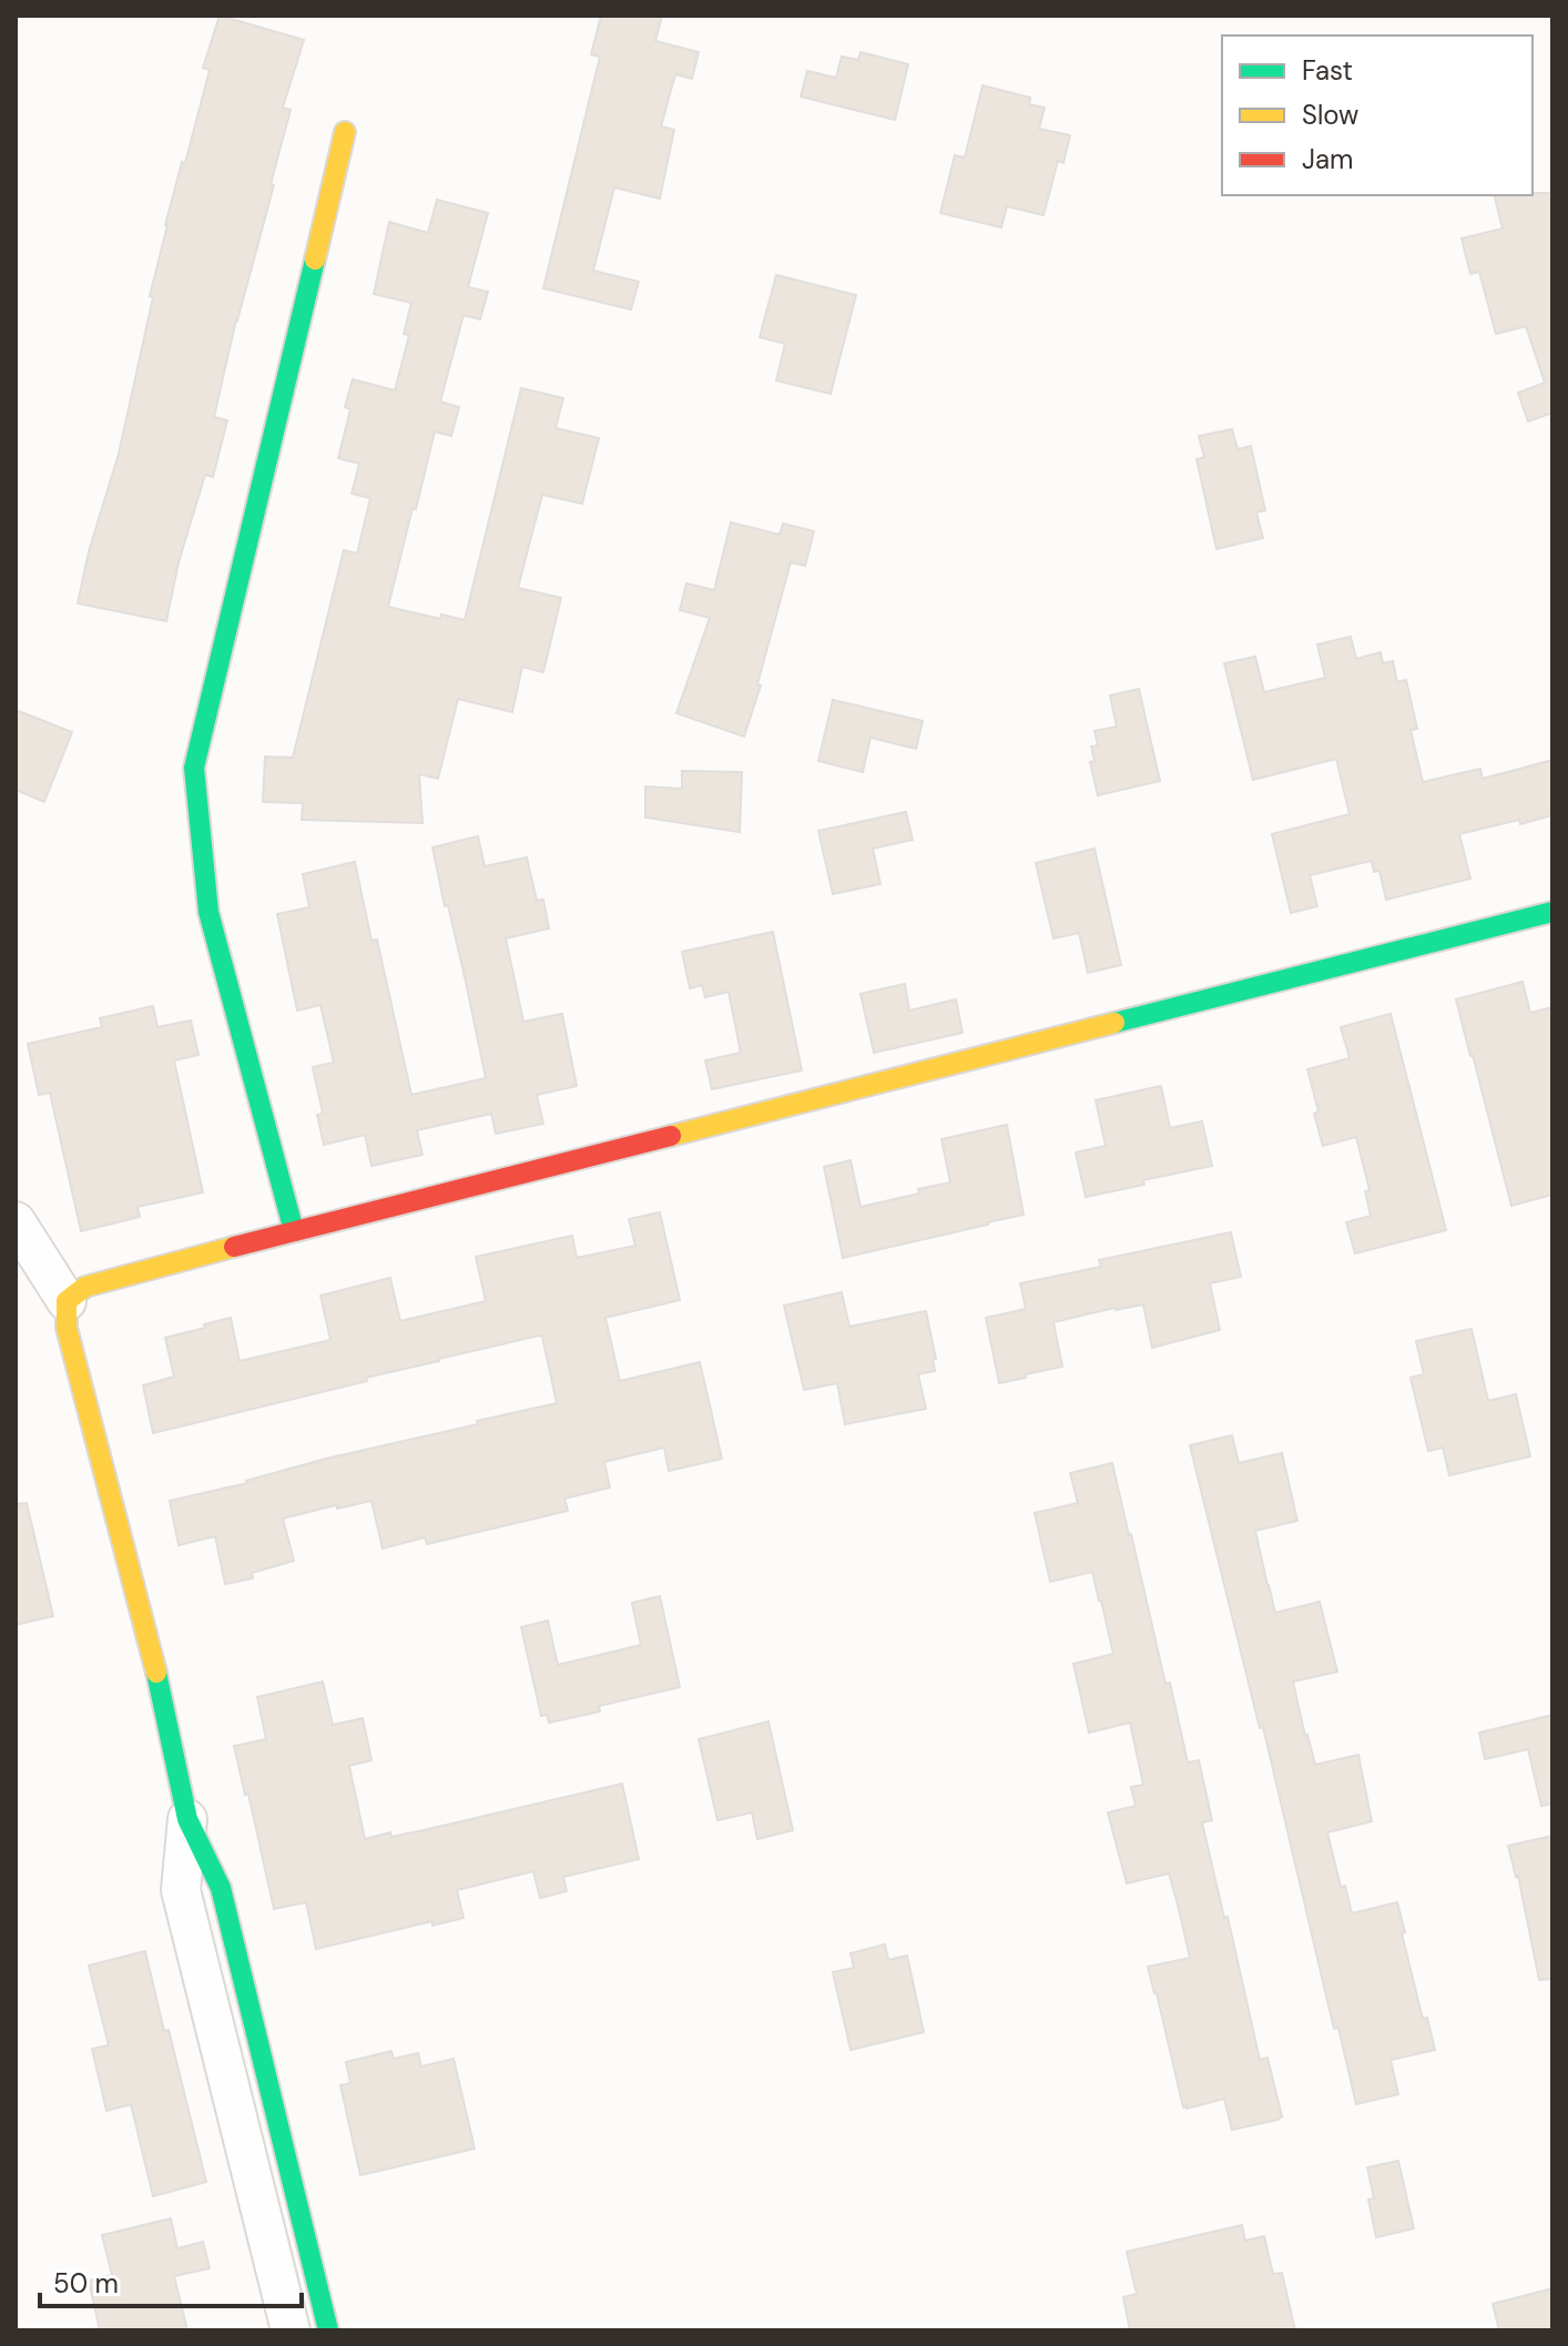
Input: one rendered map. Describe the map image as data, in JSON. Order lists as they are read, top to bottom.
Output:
{
  "legend": ["Fast", "Slow", "Jam"],
  "scale_bar": "50 m"
}
